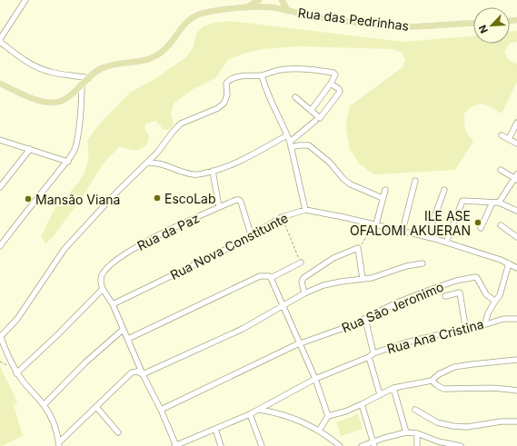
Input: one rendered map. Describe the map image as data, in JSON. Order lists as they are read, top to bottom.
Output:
{
  "streets": {
    "main road": ["Rua das Pedrinhas"],
    "street": [
      "Rua da Paz",
      "Rua Nova Constitunte",
      "Rua São Jeronimo",
      "Rua Ana Cristina"
    ]
  },
  "crossings": [
    ["Rua da Paz", "Rua Nova Constitunte"]
  ],
  "places": ["EscoLab", "Mansão Viana", "ILE ASE OFALOMI AKUERAN"],
  "north": "bottom left"
}
